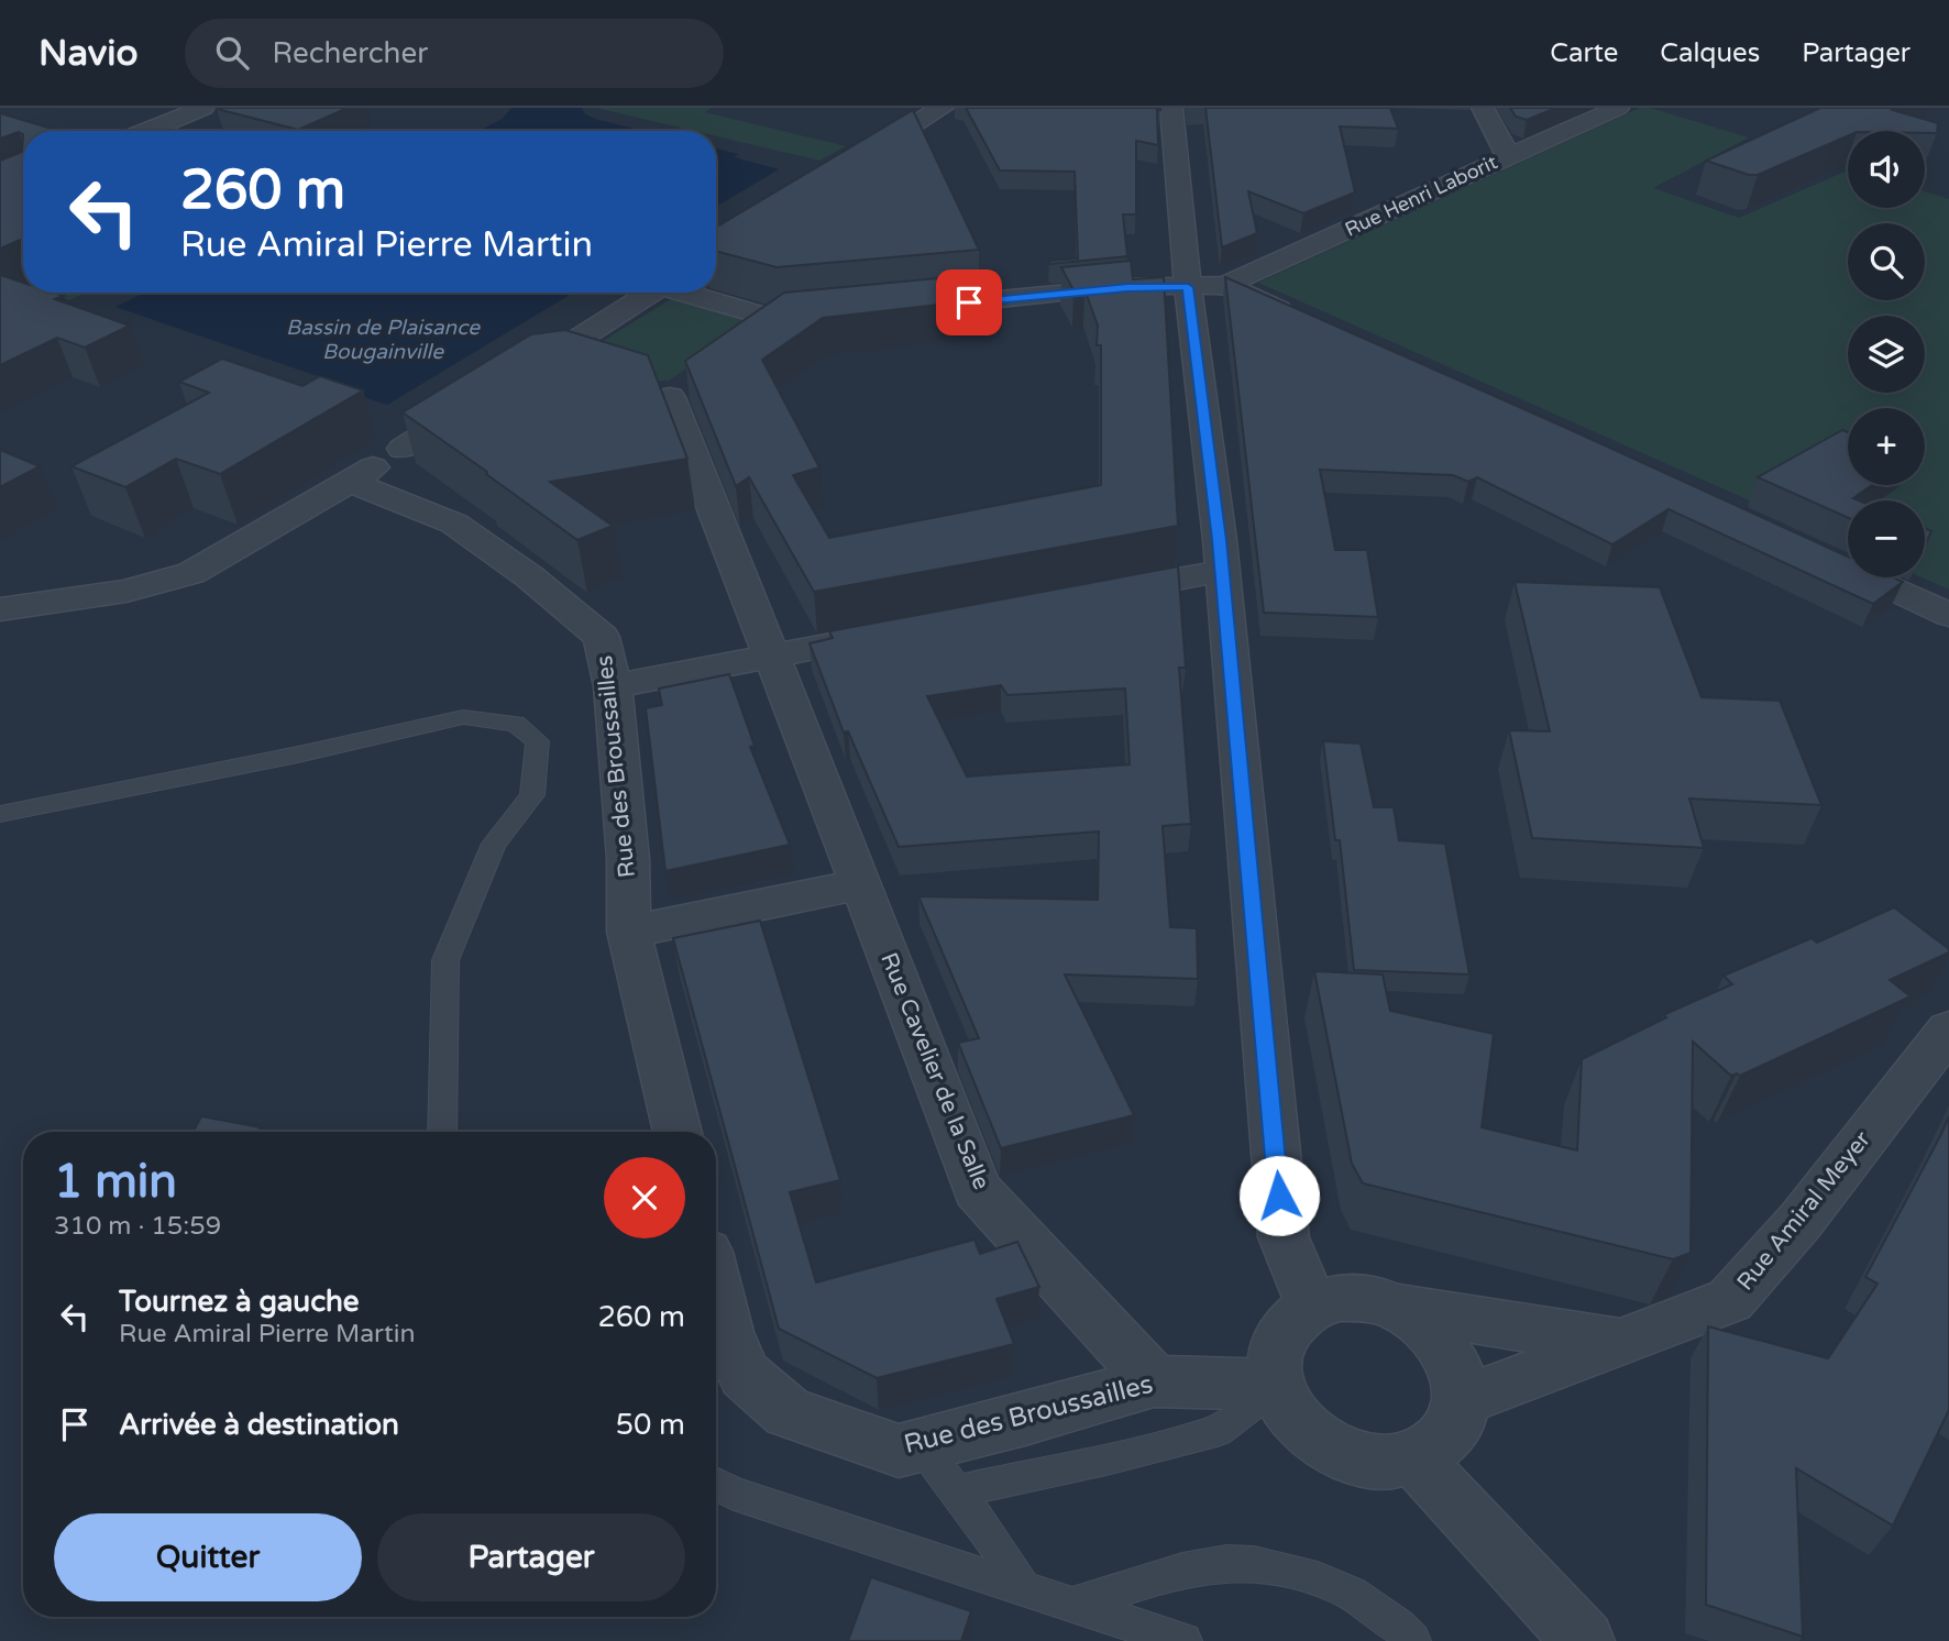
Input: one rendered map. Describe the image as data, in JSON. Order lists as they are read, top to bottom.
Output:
{
  "streets": {
    "street": [
      "Rue Henri Laborit",
      "Rue des Broussailles",
      "Rue Cavelier de la Salle",
      "Rue Amiral Meyer"
    ]
  },
  "crossings": [
    ["Rue des Broussailles", "Rue Cavelier de la Salle"],
    ["Rue des Broussailles", "Rue Amiral Meyer"]
  ],
  "water": ["Bassin de Plaisance Bougainville"],
  "page": {
    "header": "Navio",
    "search": "Rechercher",
    "nav": ["Carte", "Calques", "Partager"],
    "map_buttons": ["+", "−"],
    "turn": ["260 m", "Rue Amiral Pierre Martin"],
    "heading": ["1 min", "310 m · 15:59"],
    "list": [
      {
        "name": "Tournez à gauche",
        "note": "Rue Amiral Pierre Martin",
        "value": "260 m"
      },
      {
        "name": "Arrivée à destination",
        "value": "50 m"
      }
    ],
    "buttons": ["Quitter", "Partager"]
  }
}
